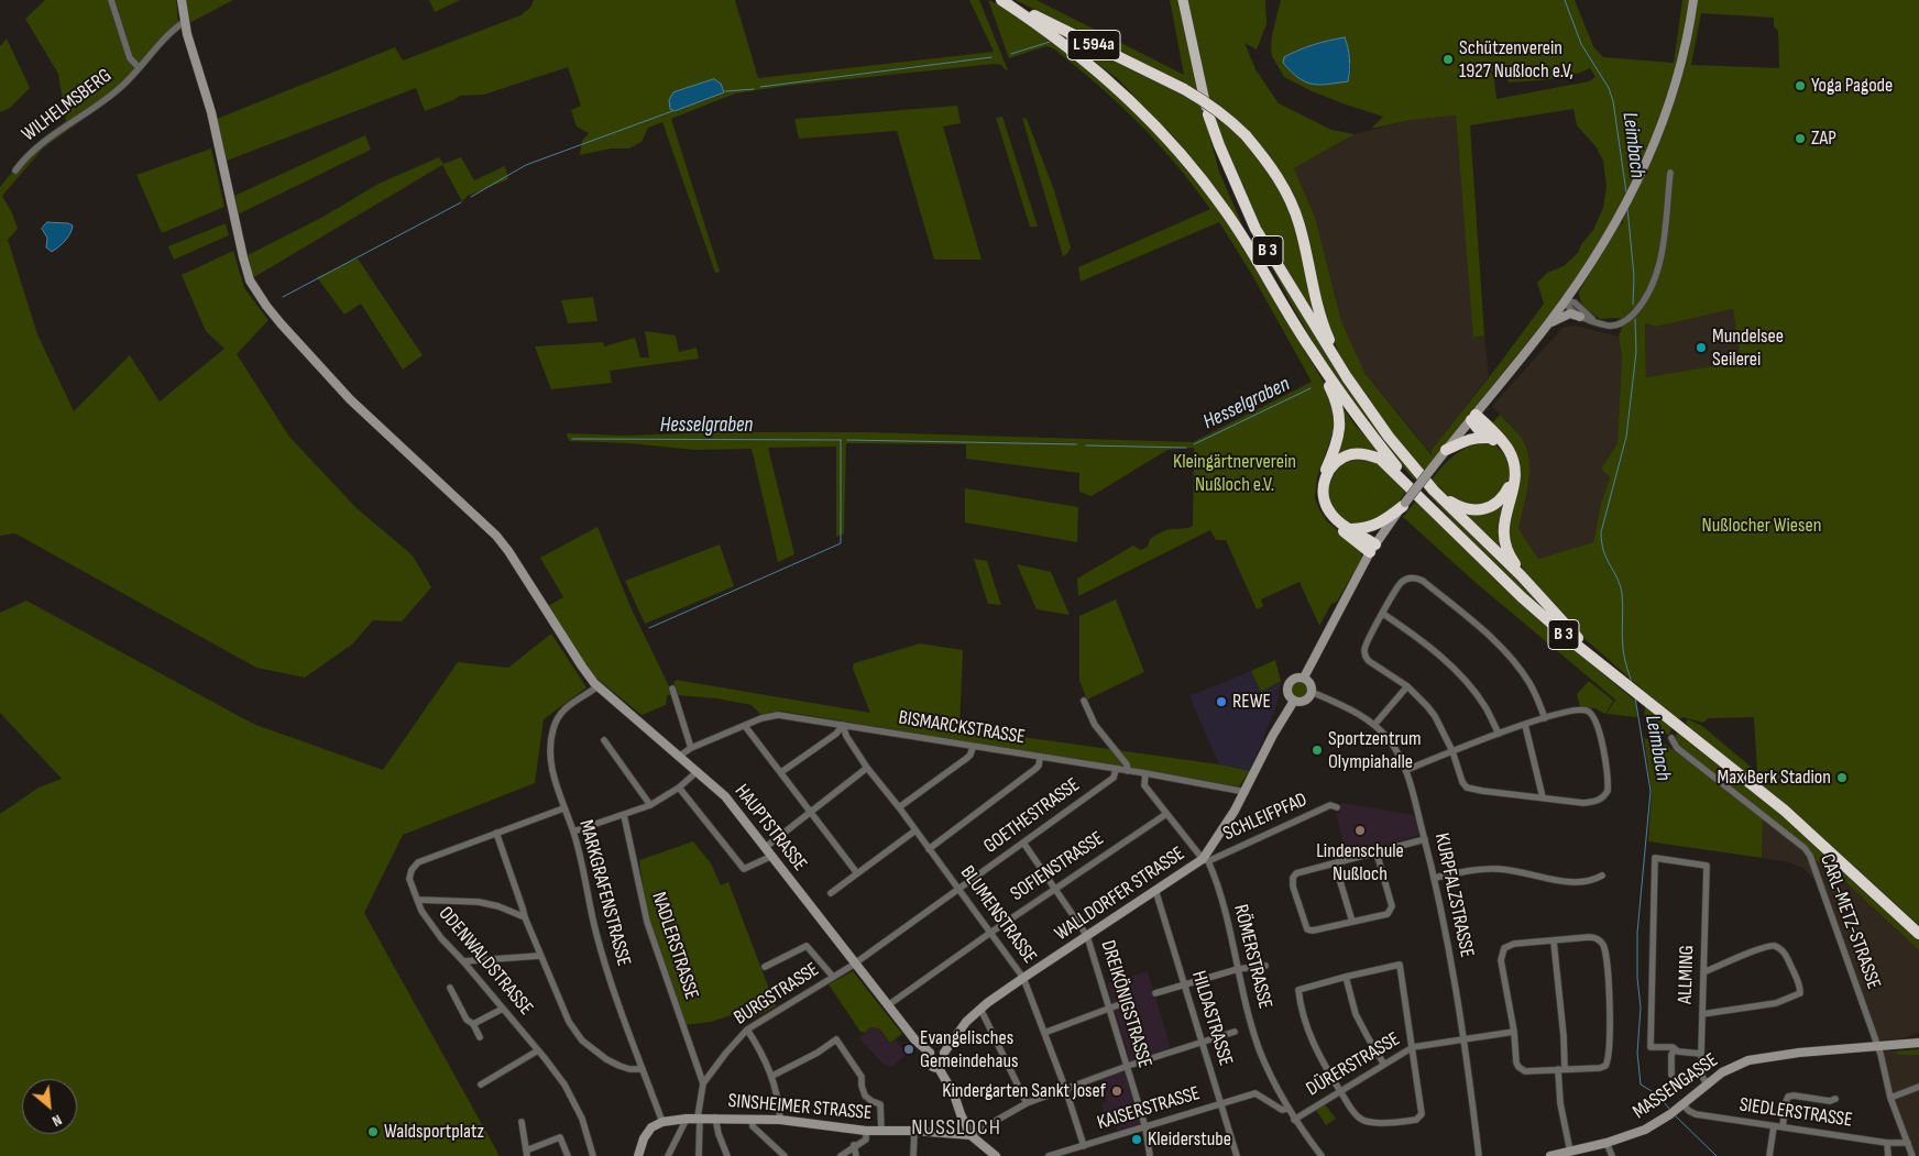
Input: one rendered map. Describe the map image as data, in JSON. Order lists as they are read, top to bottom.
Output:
{
  "streets": {
    "highway": ["L 594a", "B 3"],
    "main road": [
      "HAUPTSTRASSE",
      "WALLDORFER STRASSE",
      "MASSENGASSE",
      "SINSHEIMER STRASSE"
    ],
    "street": [
      "WILHELMSBERG",
      "BISMARCKSTRASSE",
      "GOETHESTRASSE",
      "SCHLEIFPFAD",
      "SOFIENSTRASSE",
      "MARKGRAFENSTRASSE",
      "KURPFALZSTRASSE",
      "BLUMENSTRASSE",
      "CARL-METZ-STRASSE",
      "NADLERSTRASSE",
      "RÖMERSTRASSE",
      "ODENWALDSTRASSE",
      "ALLMING",
      "BURGSTRASSE",
      "DREIKÖNIGSTRASSE",
      "HILDASTRASSE",
      "DÜRERSTRASSE",
      "KAISERSTRASSE",
      "SIEDLERSTRASSE"
    ]
  },
  "crossings": [
    ["L 594a", "B 3"],
    ["WILHELMSBERG", "HAUPTSTRASSE"],
    ["BISMARCKSTRASSE", "GOETHESTRASSE"],
    ["BISMARCKSTRASSE", "HAUPTSTRASSE"],
    ["BISMARCKSTRASSE", "WALLDORFER STRASSE"],
    ["BISMARCKSTRASSE", "BLUMENSTRASSE"],
    ["BISMARCKSTRASSE", "RÖMERSTRASSE"],
    ["GOETHESTRASSE", "HAUPTSTRASSE"],
    ["GOETHESTRASSE", "BLUMENSTRASSE"],
    ["GOETHESTRASSE", "BURGSTRASSE"],
    ["GOETHESTRASSE", "DREIKÖNIGSTRASSE"],
    ["SCHLEIFPFAD", "WALLDORFER STRASSE"],
    ["SCHLEIFPFAD", "RÖMERSTRASSE"],
    ["HAUPTSTRASSE", "SOFIENSTRASSE"],
    ["HAUPTSTRASSE", "MARKGRAFENSTRASSE"],
    ["HAUPTSTRASSE", "WALLDORFER STRASSE"],
    ["HAUPTSTRASSE", "BURGSTRASSE"],
    ["HAUPTSTRASSE", "SINSHEIMER STRASSE"],
    ["SOFIENSTRASSE", "BLUMENSTRASSE"],
    ["SOFIENSTRASSE", "RÖMERSTRASSE"],
    ["SOFIENSTRASSE", "DREIKÖNIGSTRASSE"],
    ["MARKGRAFENSTRASSE", "ODENWALDSTRASSE"],
    ["MARKGRAFENSTRASSE", "SINSHEIMER STRASSE"],
    ["WALLDORFER STRASSE", "KURPFALZSTRASSE"],
    ["WALLDORFER STRASSE", "BLUMENSTRASSE"],
    ["WALLDORFER STRASSE", "RÖMERSTRASSE"],
    ["WALLDORFER STRASSE", "DREIKÖNIGSTRASSE"],
    ["WALLDORFER STRASSE", "HILDASTRASSE"],
    ["KURPFALZSTRASSE", "DÜRERSTRASSE"],
    ["BLUMENSTRASSE", "KAISERSTRASSE"],
    ["CARL-METZ-STRASSE", "MASSENGASSE"],
    ["CARL-METZ-STRASSE", "SIEDLERSTRASSE"],
    ["NADLERSTRASSE", "BURGSTRASSE"],
    ["RÖMERSTRASSE", "DÜRERSTRASSE"],
    ["RÖMERSTRASSE", "KAISERSTRASSE"],
    ["ALLMING", "MASSENGASSE"],
    ["DREIKÖNIGSTRASSE", "KAISERSTRASSE"],
    ["HILDASTRASSE", "KAISERSTRASSE"],
    ["MASSENGASSE", "SIEDLERSTRASSE"]
  ],
  "districts": ["NUSSLOCH"],
  "water": ["Leimbach", "Hesselgraben"],
  "parks": ["Kleingärtnerverein Nußloch e.V.", "Nußlocher Wiesen"],
  "places": [
    "Schützenverein 1927 Nußloch e.V,",
    "Yoga Pagode",
    "ZAP",
    "Mundelsee Seilerei",
    "REWE",
    "Sportzentrum Olympiahalle",
    "Max Berk Stadion",
    "Lindenschule Nußloch",
    "Evangelisches Gemeindehaus",
    "Kindergarten Sankt Josef",
    "Waldsportplatz",
    "Kleiderstube"
  ],
  "north": "bottom right"
}
